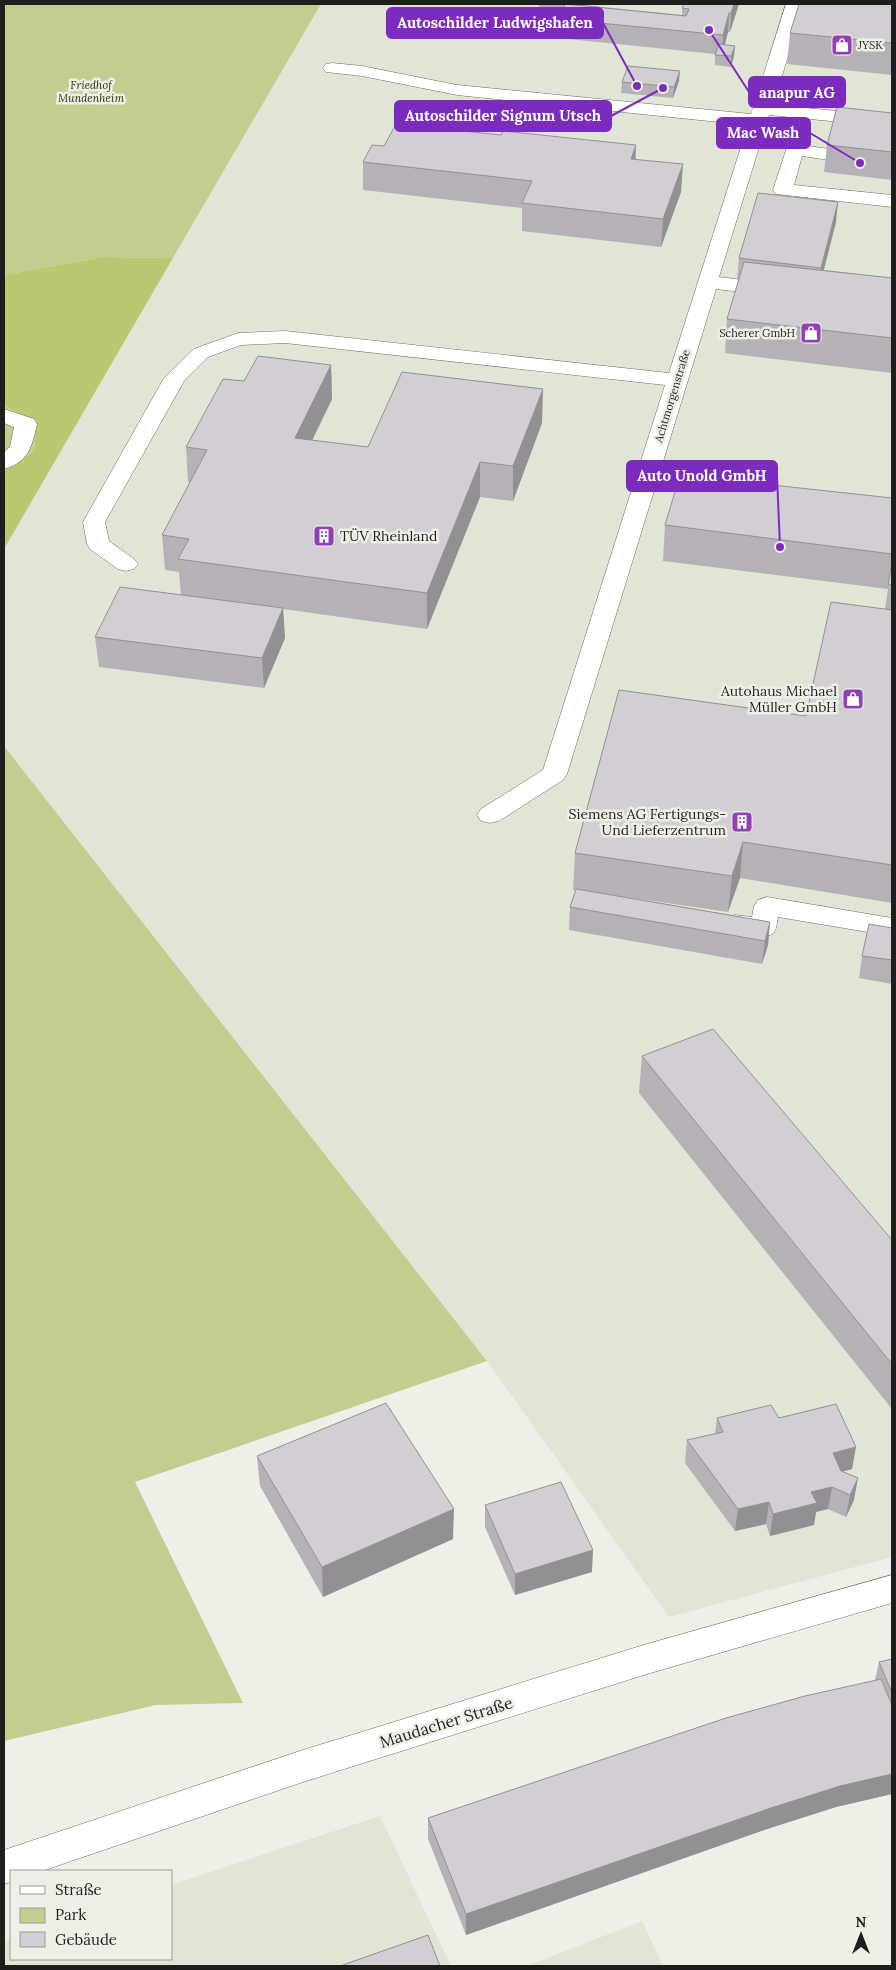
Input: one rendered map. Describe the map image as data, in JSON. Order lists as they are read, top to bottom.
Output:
{
  "streets": {
    "street": ["Achtmorgenstraße", "Maudacher Straße"]
  },
  "parks": ["Friedhof Mundenheim"],
  "places": {
    "other": [
      "anapur AG",
      "Autoschilder Ludwigshafen",
      "Autoschilder Signum Utsch",
      "Mac Wash",
      "Auto Unold GmbH"
    ],
    "shop": ["JYSK", "Scherer GmbH", "Autohaus Michael Müller GmbH"],
    "building": ["TÜV Rheinland", "Siemens AG Fertigungs- Und Lieferzentrum"]
  },
  "legend": ["Straße", "Park", "Gebäude"],
  "north": "top"
}
